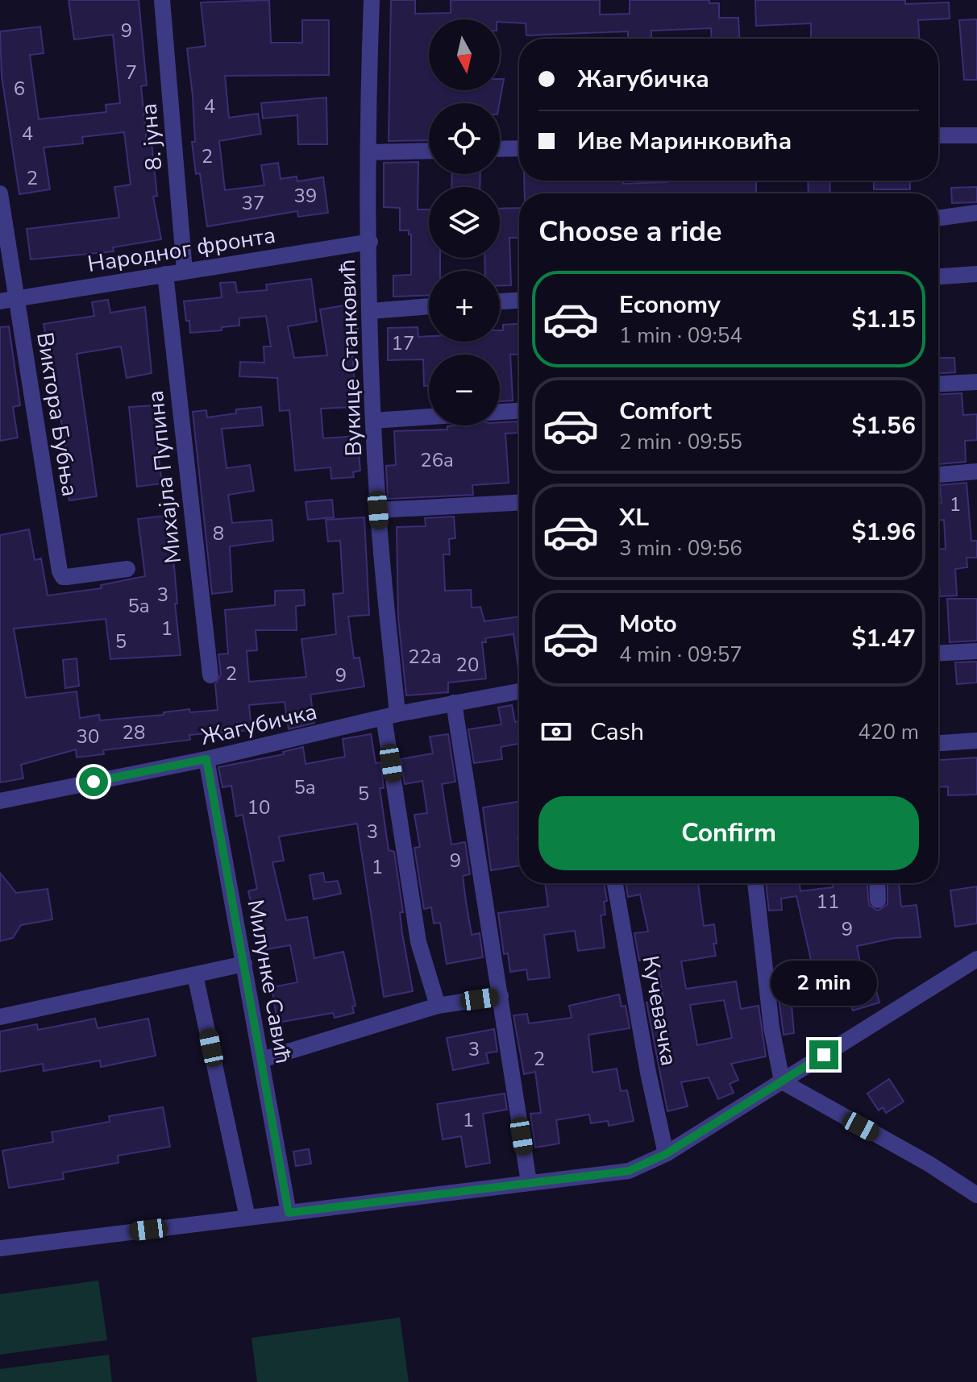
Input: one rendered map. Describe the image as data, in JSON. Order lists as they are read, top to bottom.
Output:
{
  "streets": {
    "street": [
      "8. јуна",
      "Народног фронта",
      "Вукице Станковић",
      "Виктора Бубња",
      "Михајла Пупина",
      "Жагубичка",
      "Милунке Савић",
      "Кучевачка"
    ]
  },
  "crossings": [
    ["8. јуна", "Народног фронта"],
    ["Народног фронта", "Вукице Станковић"],
    ["Народног фронта", "Виктора Бубња"],
    ["Народног фронта", "Михајла Пупина"],
    ["Вукице Станковић", "Жагубичка"],
    ["Жагубичка", "Милунке Савић"]
  ],
  "house_numbers": [
    "9",
    "7",
    "6",
    "4",
    "4",
    "2",
    "2",
    "39",
    "37",
    "17",
    "26a",
    "1",
    "8",
    "3",
    "5a",
    "1",
    "5",
    "22a",
    "20",
    "2",
    "9",
    "28",
    "30",
    "5a",
    "5",
    "10",
    "3",
    "9",
    "1",
    "11",
    "9",
    "3",
    "2",
    "1"
  ],
  "north": "bottom",
  "page": {
    "map_buttons": ["+", "−"],
    "banner": ["Жагубичка", "Иве Маринковића"],
    "heading": "Choose a ride",
    "list": [
      {
        "name": "Economy",
        "note": "1 min · 09:54",
        "value": "$1.15"
      },
      {
        "name": "Comfort",
        "note": "2 min · 09:55",
        "value": "$1.56"
      },
      {
        "name": "XL",
        "note": "3 min · 09:56",
        "value": "$1.96"
      },
      {
        "name": "Moto",
        "note": "4 min · 09:57",
        "value": "$1.47"
      }
    ],
    "pay": ["Cash", "420 m"],
    "buttons": "Confirm",
    "bubble": "2 min"
  }
}
